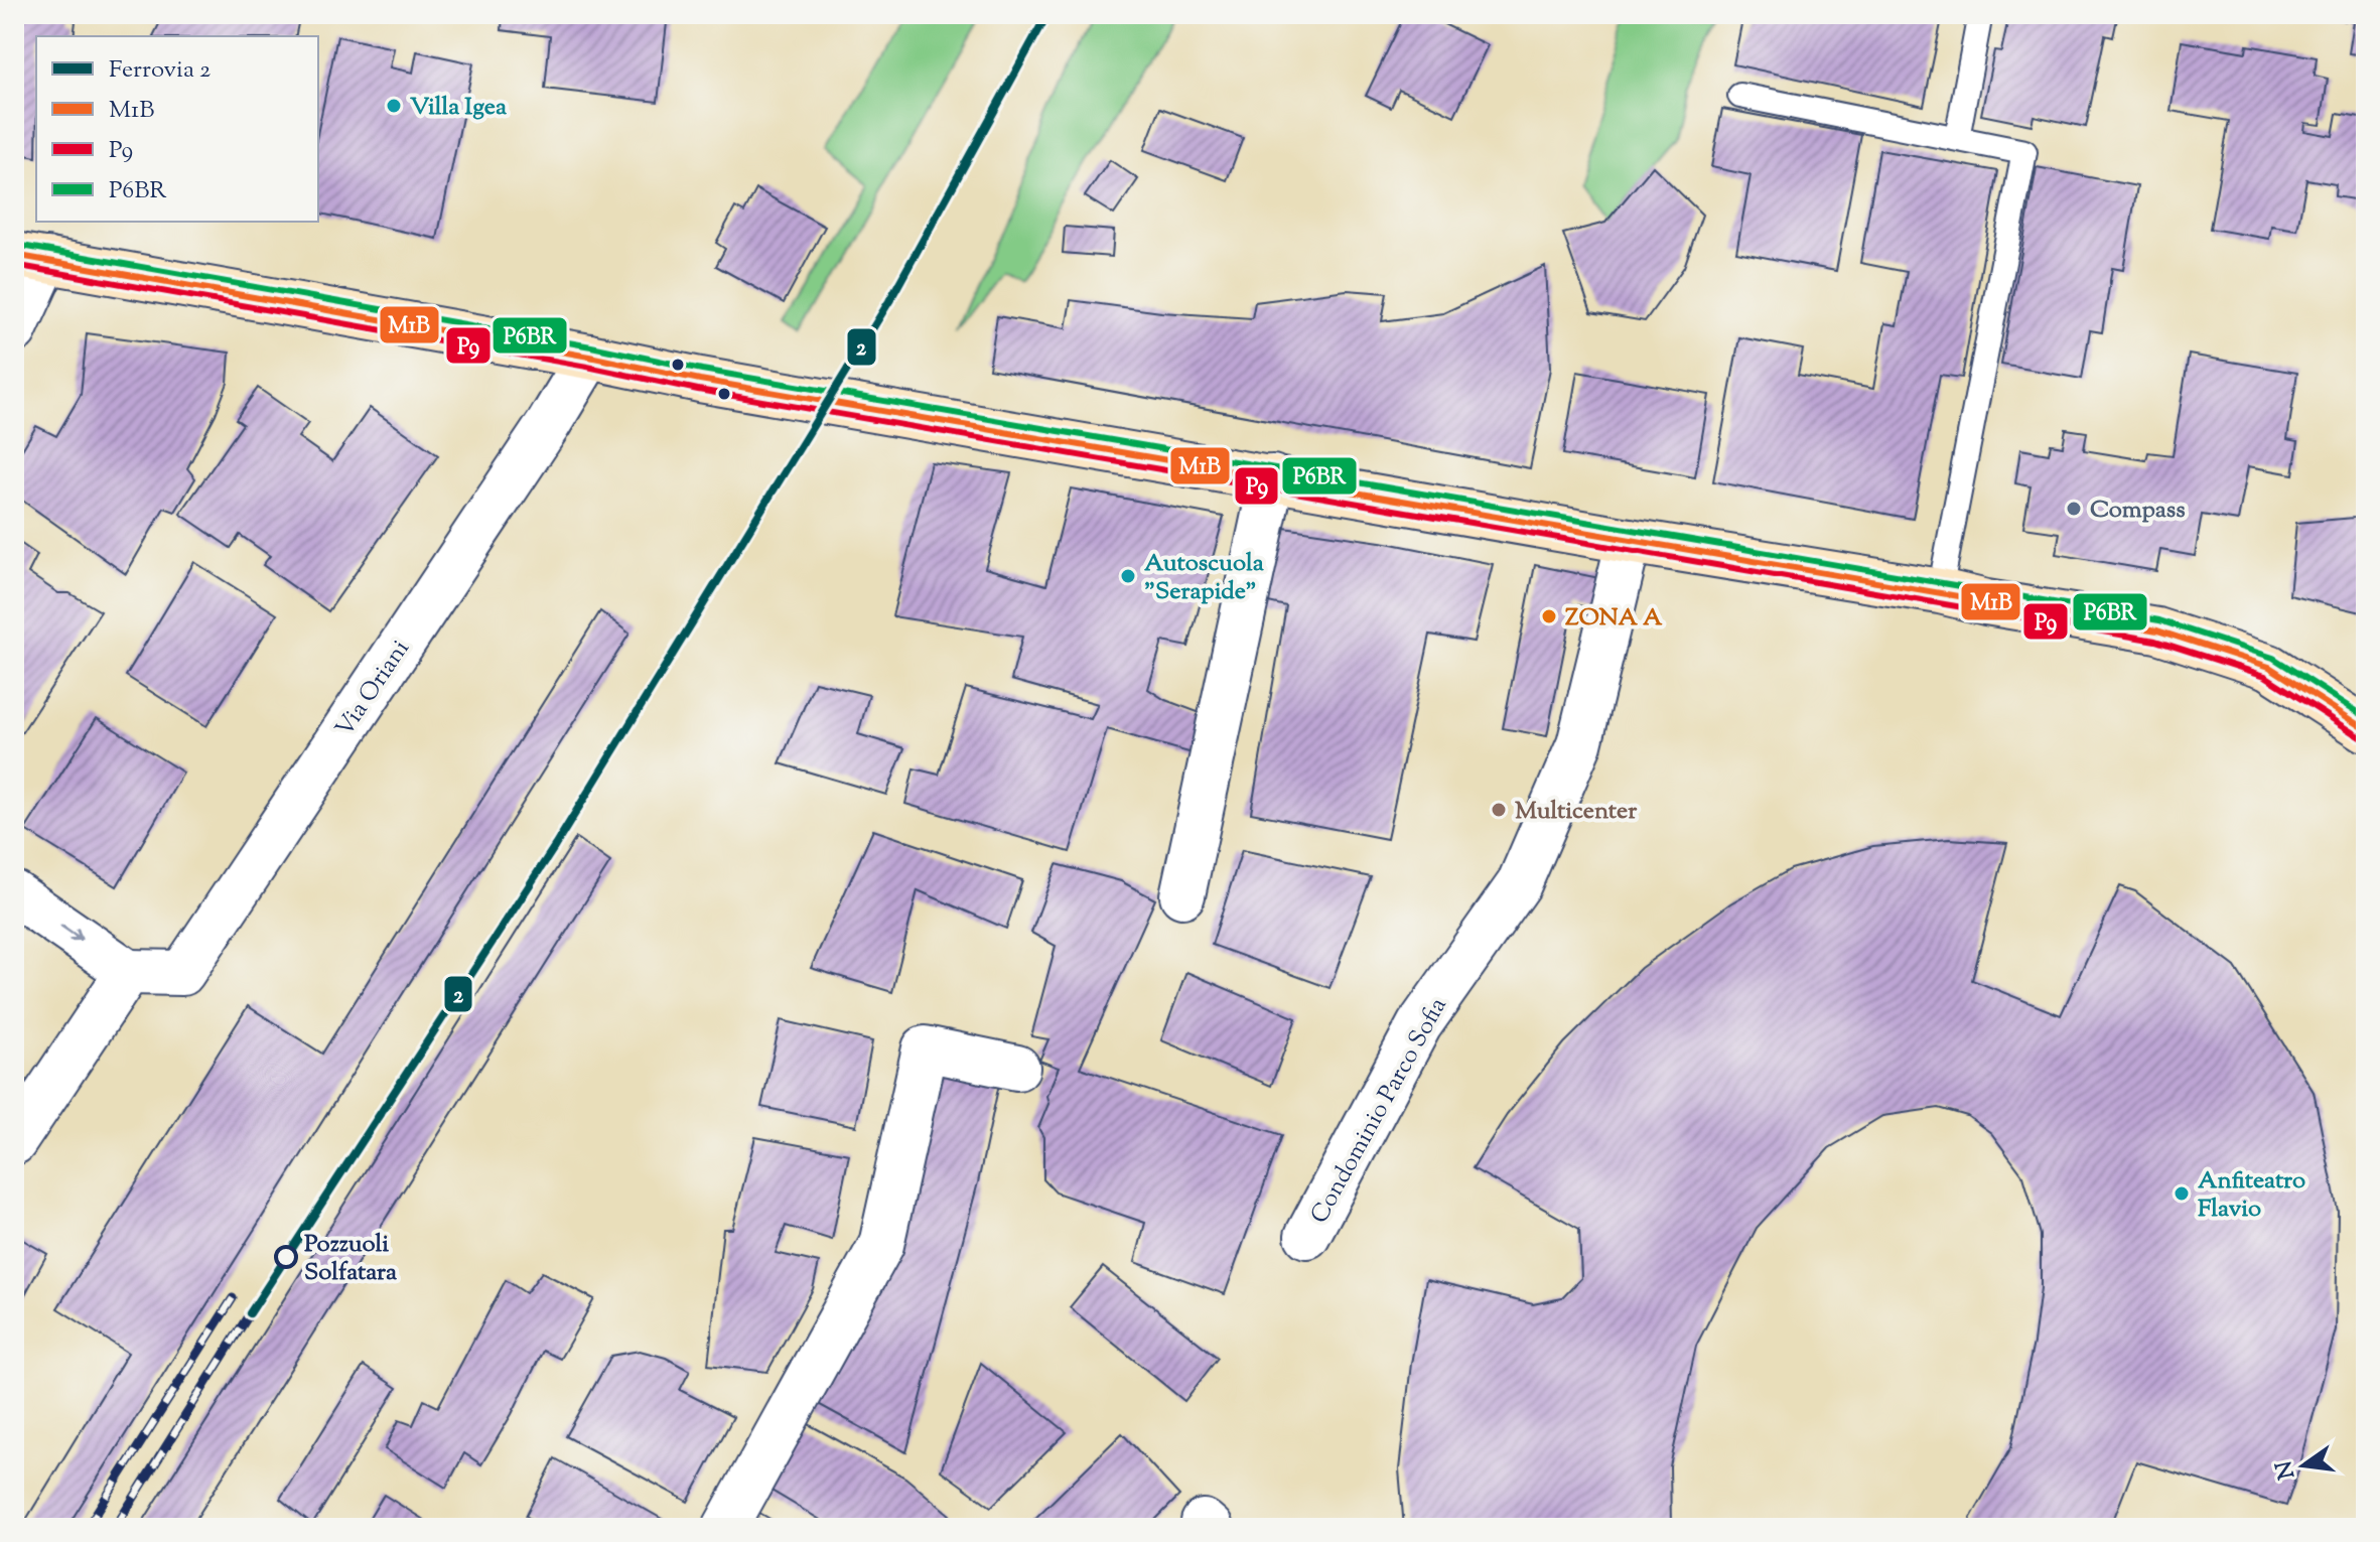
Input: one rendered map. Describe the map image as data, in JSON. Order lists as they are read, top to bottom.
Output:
{
  "streets": {
    "street": ["Via Oriani", "Condominio Parco Sofia"]
  },
  "places": [
    "Villa Igea",
    "Compass",
    "Autoscuola \"Serapide\"",
    "ZONA A",
    "Multicenter",
    "Anfiteatro Flavio",
    "Pozzuoli Solfatara"
  ],
  "lines": [
    "rail line 2",
    "transit line P6BR",
    "transit line M1B",
    "transit line P9"
  ],
  "legend": [
    "Ferrovia 2",
    "M1B",
    "P9",
    "P6BR"
  ],
  "north": "left"
}
